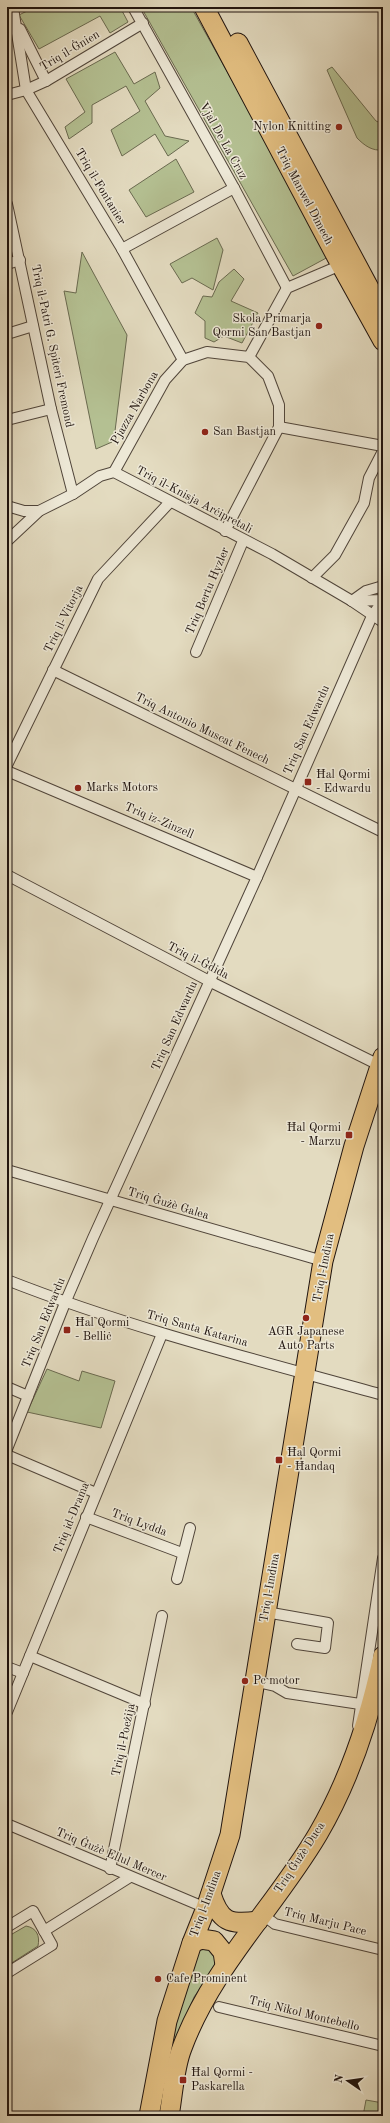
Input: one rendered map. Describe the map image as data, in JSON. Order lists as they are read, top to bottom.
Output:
{
  "streets": {
    "highway": ["Triq Manwel Dimech", "Triq l-Imdina", "Triq Ġużè Duca"],
    "street": [
      "Triq il-Ġnien",
      "Vjal De La Cruz",
      "Triq il-Fontanier",
      "Triq il-Patri G. Spiteri Fremond",
      "Pjazza Narbona",
      "Triq il-Knisja Arċipretali",
      "Triq Bertu Hyzler",
      "Triq il-Vitorja",
      "Triq Antonio Muscat Fenech",
      "Triq San Edwardu",
      "Triq iz-Zinzell",
      "Triq il-Ġdida",
      "Triq Ġużè Galea",
      "Triq Santa Katarina",
      "Triq id-Drama",
      "Triq Lydda",
      "Triq il-Poeżija",
      "Triq Ġużè Ellul Mercer",
      "Triq Marju Pace",
      "Triq Nikol Montebello"
    ]
  },
  "crossings": [
    ["Triq il-Ġnien", "Vjal De La Cruz"],
    ["Triq il-Ġnien", "Triq il-Fontanier"],
    ["Triq il-Fontanier", "Pjazza Narbona"],
    ["Pjazza Narbona", "Triq il-Knisja Arċipretali"],
    ["Triq il-Knisja Arċipretali", "Triq Bertu Hyzler"],
    ["Triq il-Knisja Arċipretali", "Triq il-Vitorja"],
    ["Triq il-Knisja Arċipretali", "Triq San Edwardu"],
    ["Triq il-Vitorja", "Triq Antonio Muscat Fenech"],
    ["Triq Antonio Muscat Fenech", "Triq San Edwardu"],
    ["Triq San Edwardu", "Triq iz-Zinzell"],
    ["Triq San Edwardu", "Triq il-Ġdida"],
    ["Triq San Edwardu", "Triq Ġużè Galea"],
    ["Triq San Edwardu", "Triq Santa Katarina"],
    ["Triq il-Ġdida", "Triq l-Imdina"],
    ["Triq Ġużè Galea", "Triq l-Imdina"],
    ["Triq l-Imdina", "Triq Santa Katarina"],
    ["Triq l-Imdina", "Triq Ġużè Ellul Mercer"],
    ["Triq Santa Katarina", "Triq id-Drama"],
    ["Triq id-Drama", "Triq Lydda"],
    ["Triq il-Poeżija", "Triq Ġużè Ellul Mercer"],
    ["Triq Ġużè Duca", "Triq Marju Pace"]
  ],
  "places": {
    "other": [
      "Nylon Knitting",
      "Skola Primarja Qormi San Bastjan",
      "San Bastjan",
      "Marks Motors",
      "AGR Japanese Auto Parts",
      "Pc motor",
      "Cafe Prominent"
    ],
    "transit": [
      "Ħal Qormi - Edwardu",
      "Ħal Qormi - Marzu",
      "Ħal Qormi - Belliċ",
      "Ħal Qormi - Ħandaq",
      "Ħal Qormi - Paskarella"
    ]
  },
  "north": "left"
}
